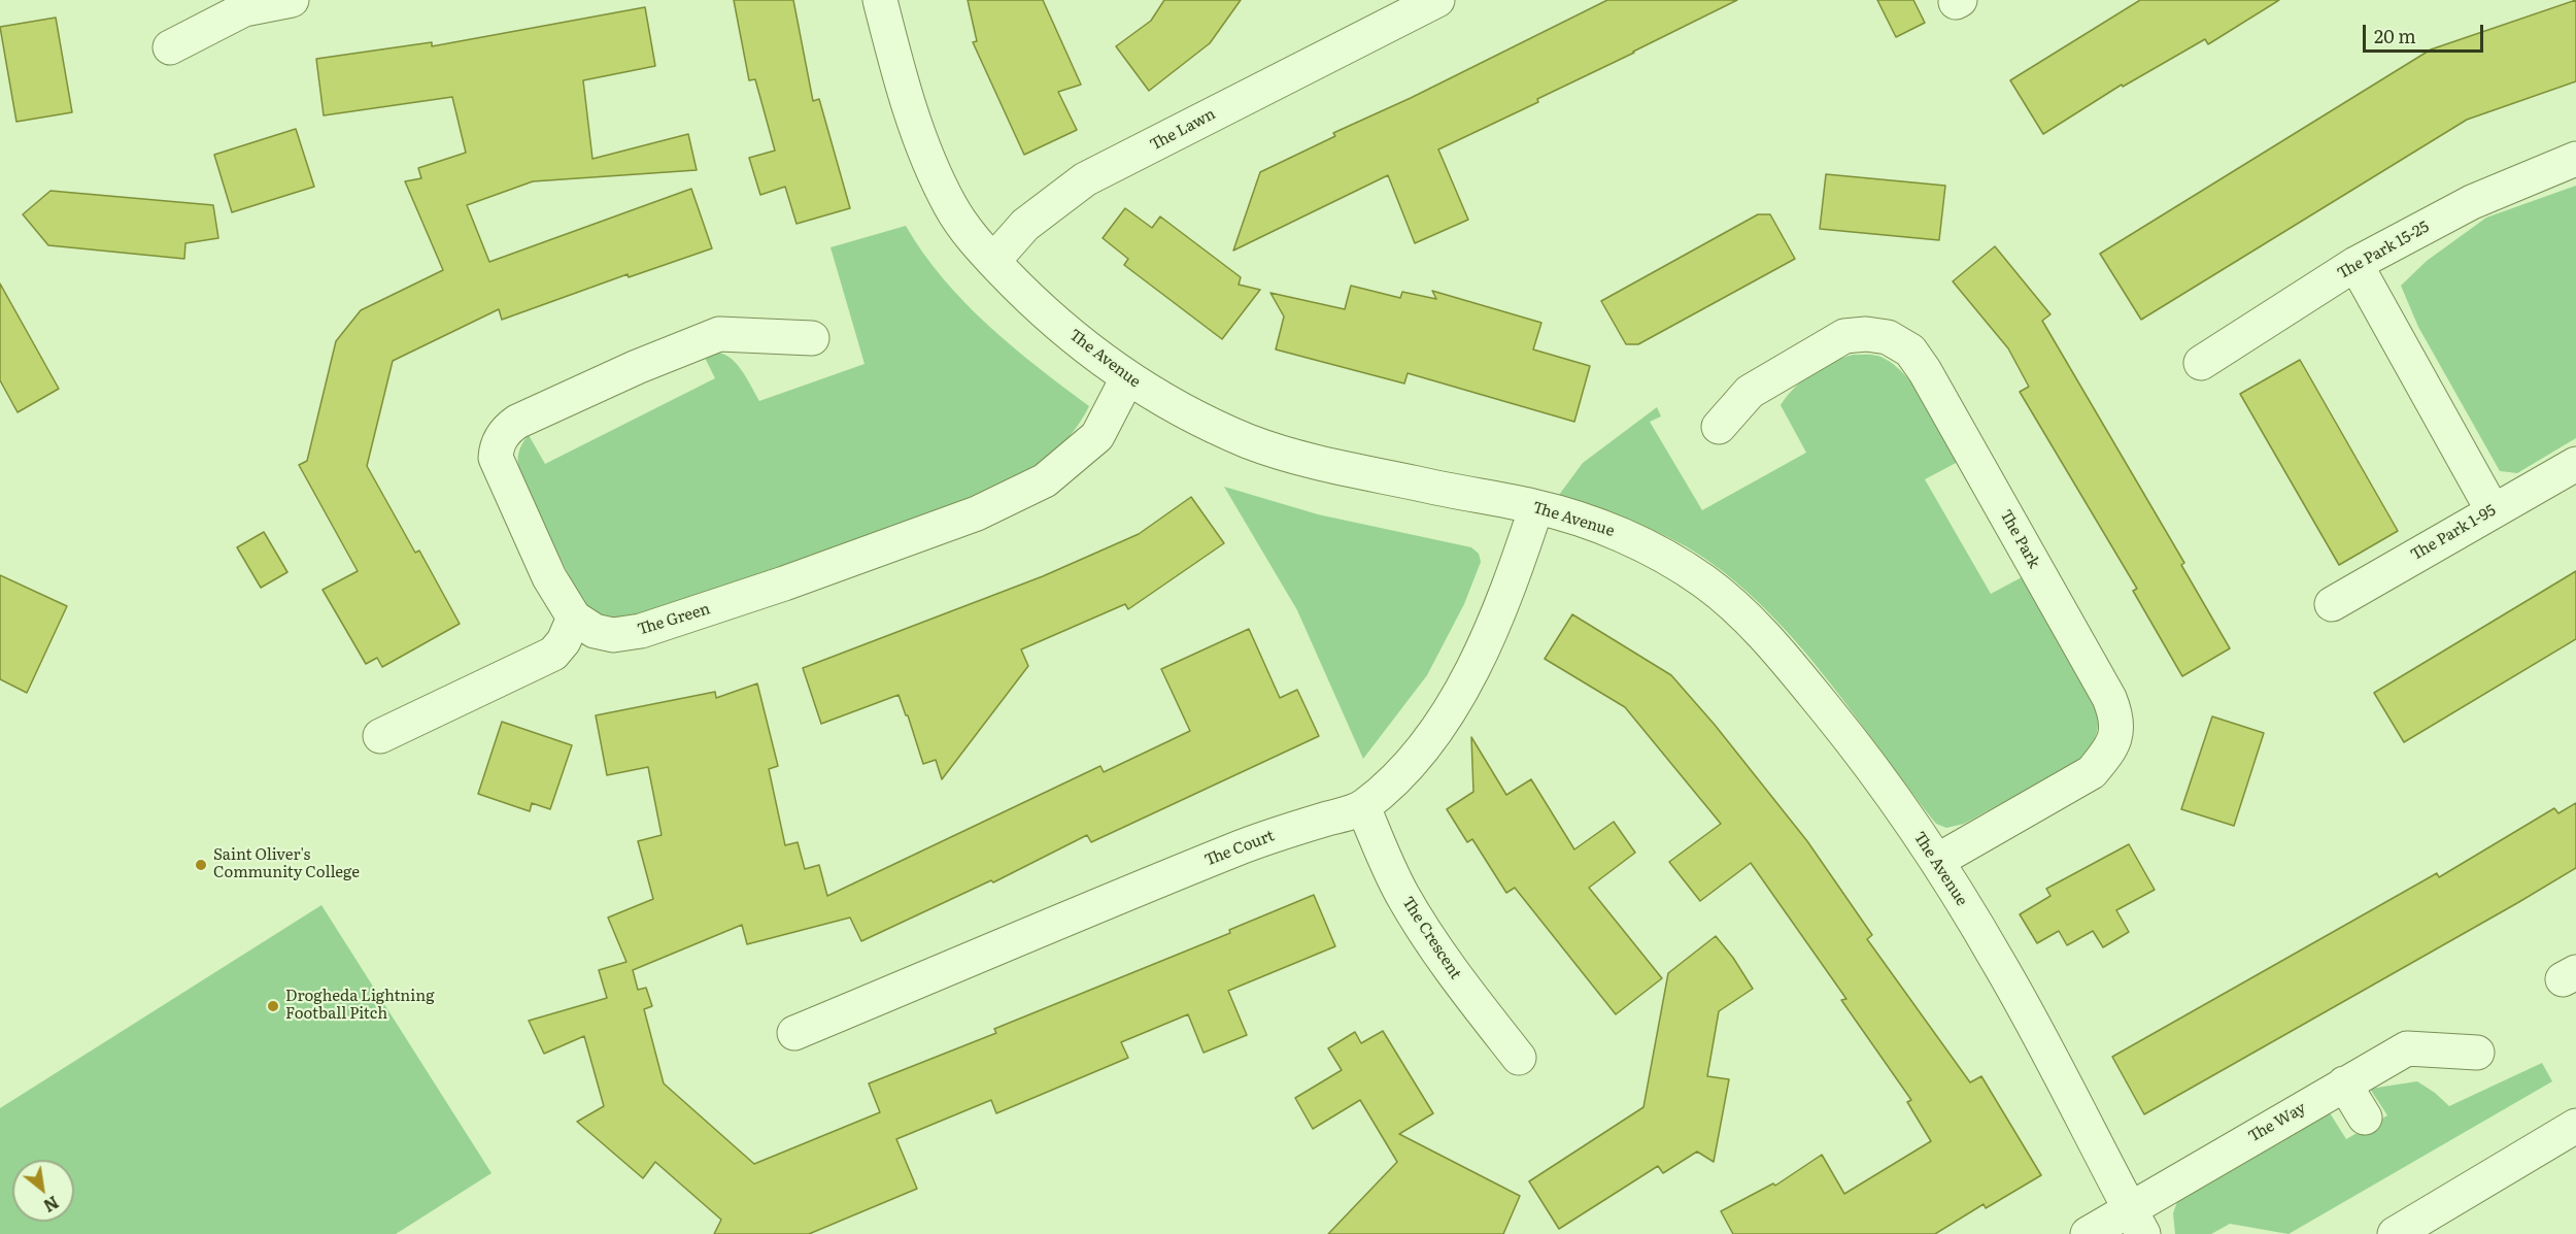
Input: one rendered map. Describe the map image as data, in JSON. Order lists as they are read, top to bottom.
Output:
{
  "streets": {
    "street": [
      "The Lawn",
      "The Park 15-25",
      "The Avenue",
      "The Park 1-95",
      "The Park",
      "The Green",
      "The Court",
      "The Crescent",
      "The Way"
    ]
  },
  "crossings": [
    ["The Lawn", "The Avenue"],
    ["The Avenue", "The Park"],
    ["The Avenue", "The Green"],
    ["The Avenue", "The Court"],
    ["The Avenue", "The Way"],
    ["The Court", "The Crescent"]
  ],
  "places": ["Saint Oliver's Community College", "Drogheda Lightning Football Pitch"],
  "scale_bar": "20 m",
  "north": "bottom right"
}
